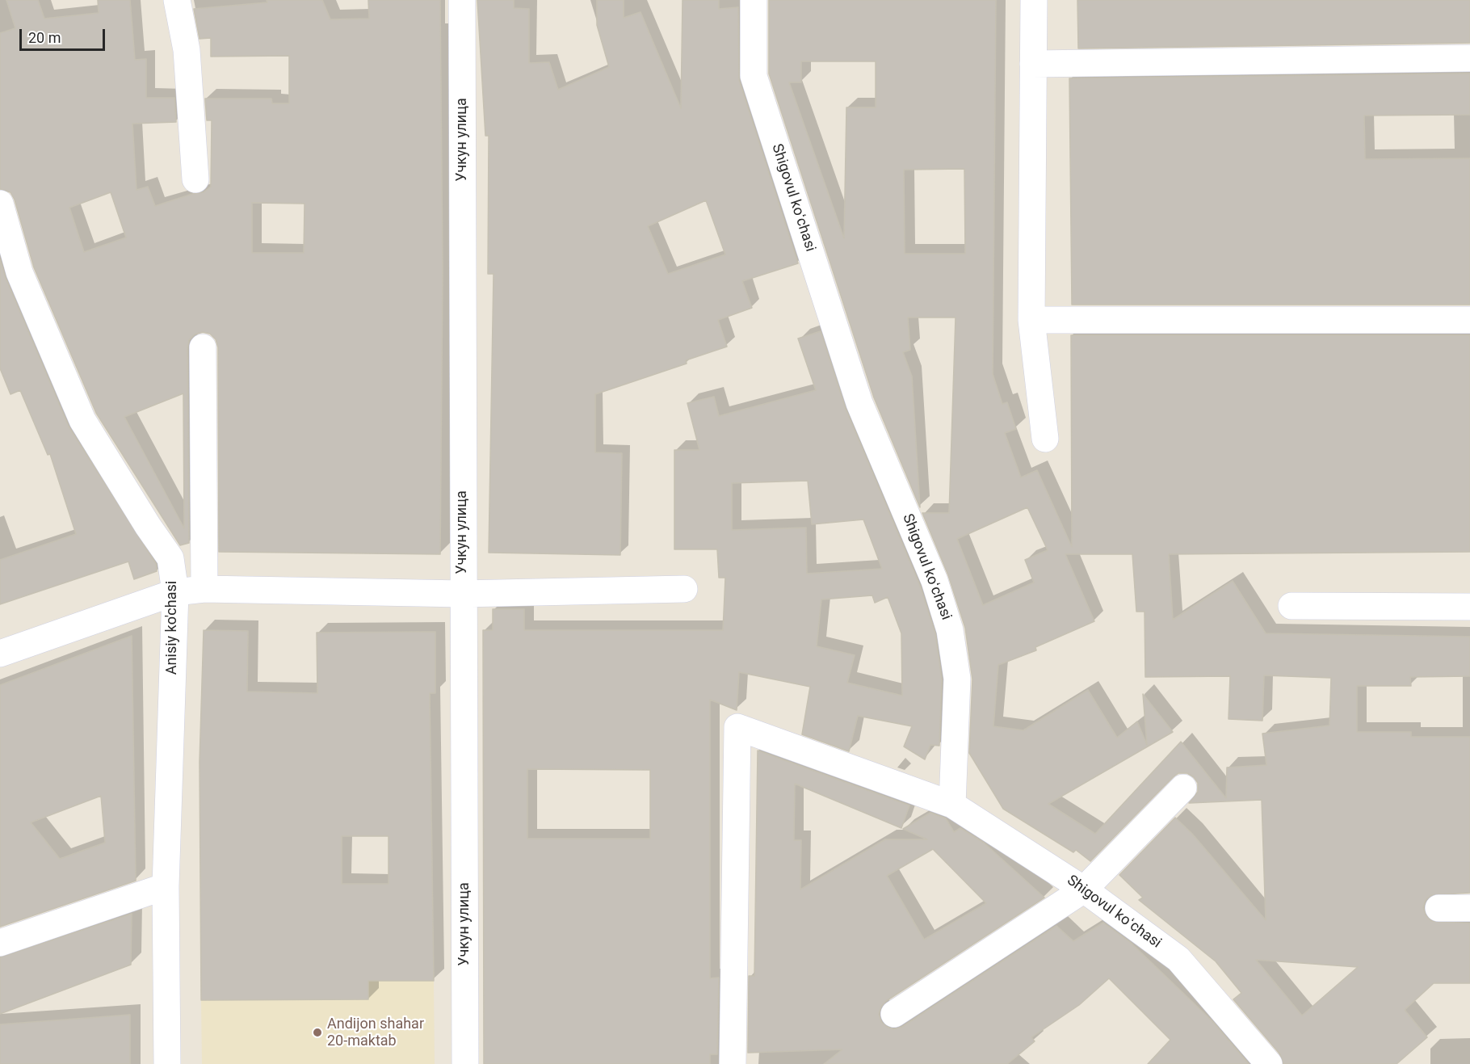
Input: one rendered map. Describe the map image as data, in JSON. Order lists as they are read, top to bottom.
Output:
{
  "streets": {
    "street": ["Учкун улица", "Shigovul koʻchasi", "Anisiy ko'chasi"]
  },
  "places": ["Andijon shahar 20-maktab"],
  "scale_bar": "20 m"
}
